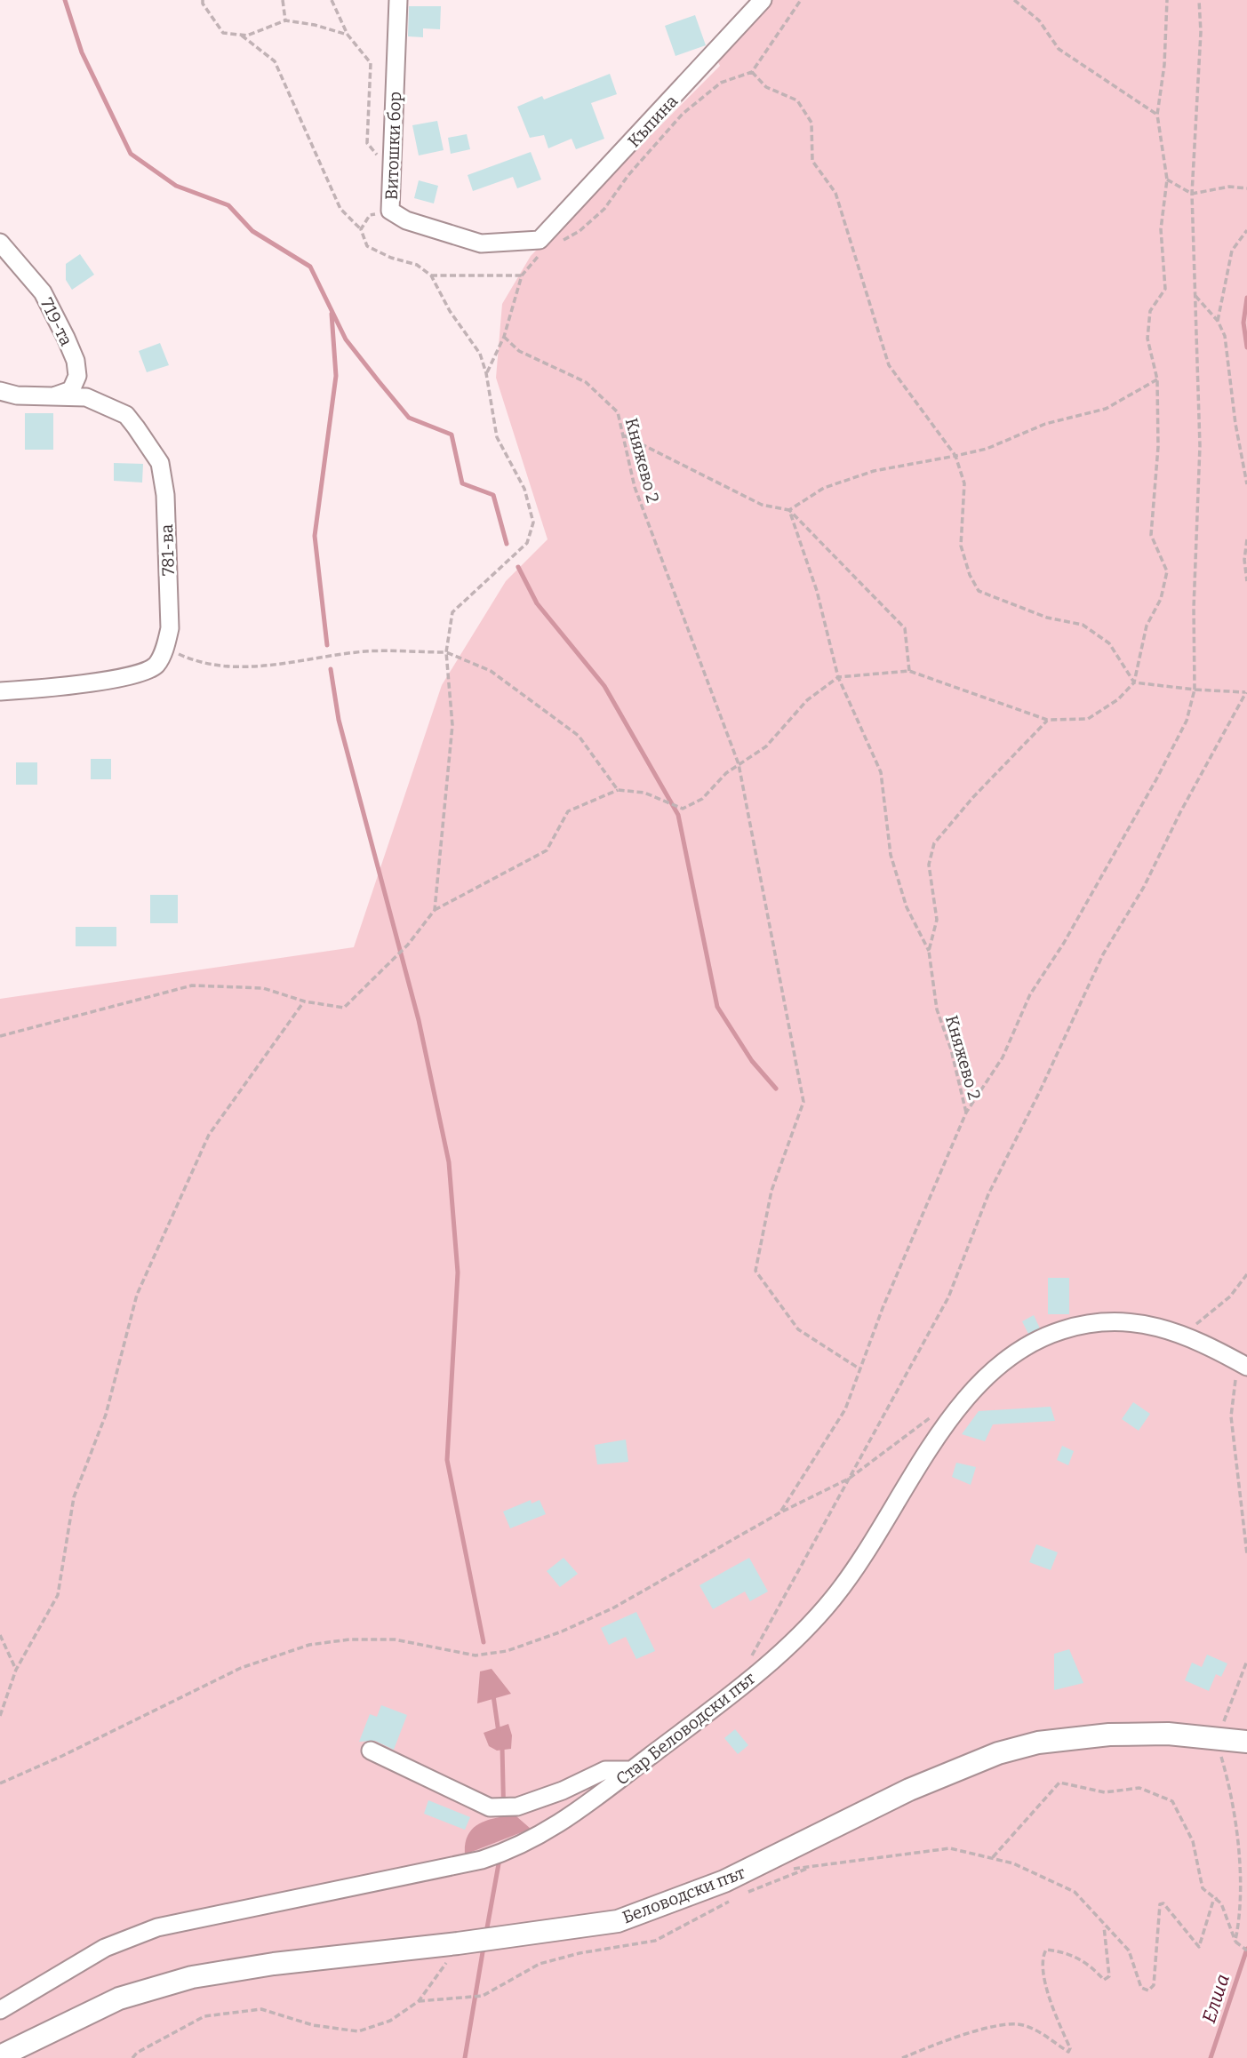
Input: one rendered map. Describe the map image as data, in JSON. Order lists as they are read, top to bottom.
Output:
{
  "streets": {
    "street": [
      "Къпина",
      "Витошки бор",
      "719-та",
      "781-ва",
      "Стар Беловодски път",
      "Беловодски път"
    ],
    "path": ["Княжево 2"]
  },
  "crossings": [
    ["Къпина", "Витошки бор"],
    ["719-та", "781-ва"]
  ],
  "water": ["Елша"]
}
